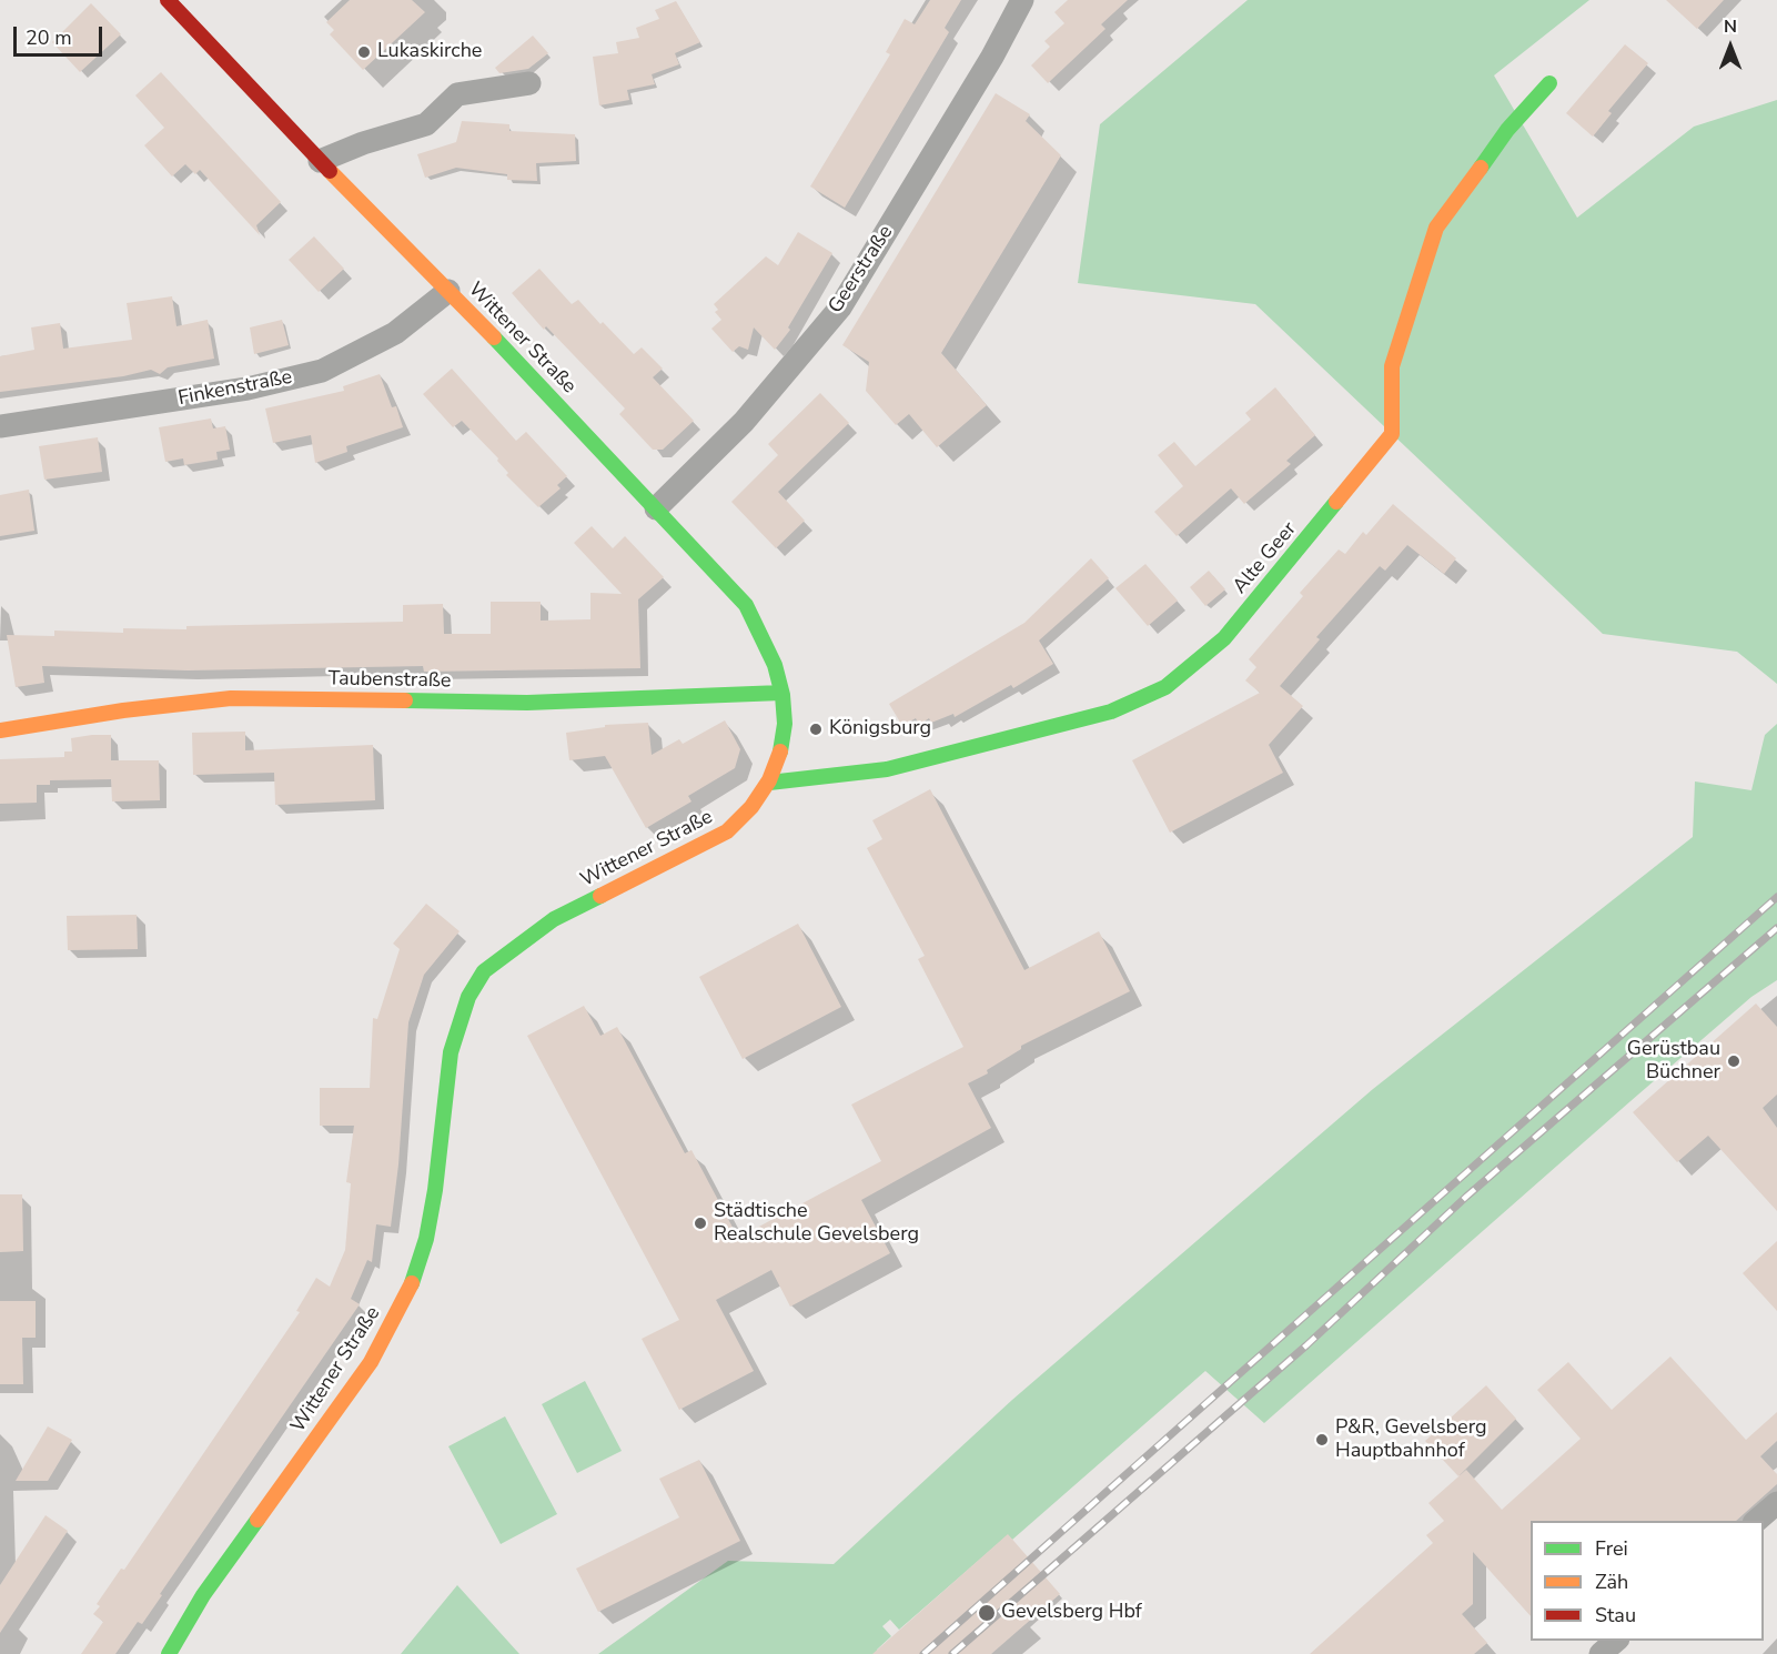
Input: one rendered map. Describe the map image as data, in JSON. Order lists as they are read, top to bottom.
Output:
{
  "streets": {
    "main road": ["Wittener Straße", "Alte Geer", "Taubenstraße"],
    "street": ["Geerstraße", "Finkenstraße"]
  },
  "crossings": [
    ["Geerstraße", "Wittener Straße"],
    ["Wittener Straße", "Finkenstraße"],
    ["Wittener Straße", "Alte Geer"],
    ["Wittener Straße", "Taubenstraße"]
  ],
  "places": [
    "Lukaskirche",
    "Königsburg",
    "Gerüstbau Büchner",
    "Städtische Realschule Gevelsberg",
    "P&R, Gevelsberg Hauptbahnhof",
    "Gevelsberg Hbf"
  ],
  "legend": ["Frei", "Zäh", "Stau"],
  "scale_bar": "20 m",
  "north": "top"
}
